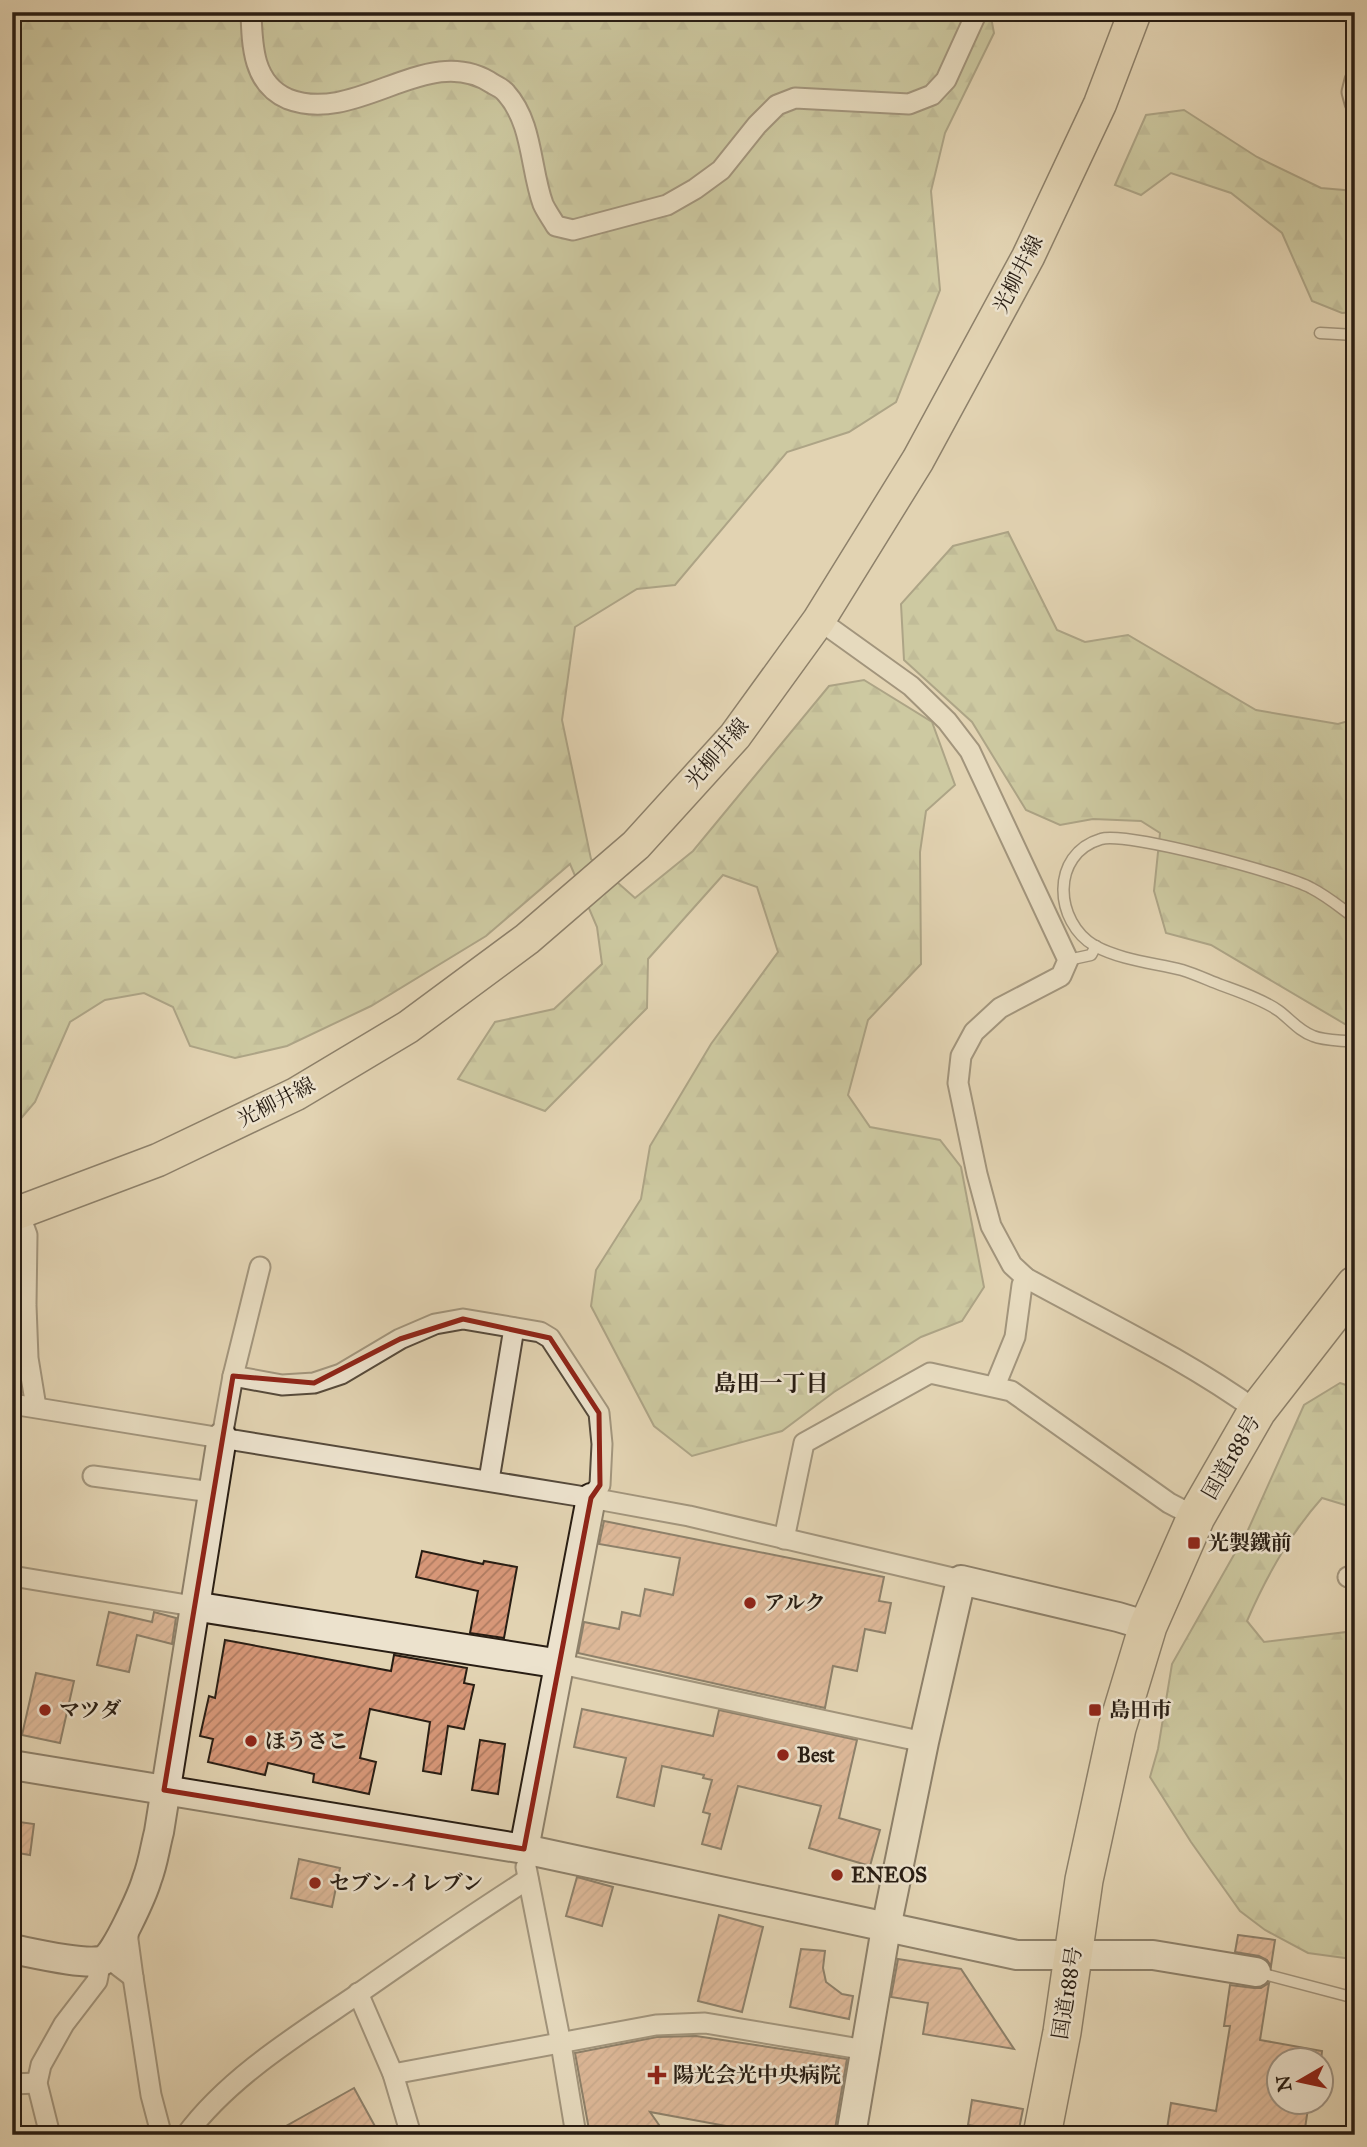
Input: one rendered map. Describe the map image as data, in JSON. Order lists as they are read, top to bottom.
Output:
{
  "streets": {
    "highway": ["国道188号"],
    "main road": ["光柳井線"]
  },
  "districts": ["島田一丁目"],
  "places": {
    "transit": ["光製鐵前", "島田市"],
    "other": [
      "アルク",
      "マツダ",
      "ほうさこ",
      "Best",
      "ENEOS",
      "セブン-イレブン"
    ],
    "health": ["陽光会光中央病院"]
  },
  "north": "left"
}
